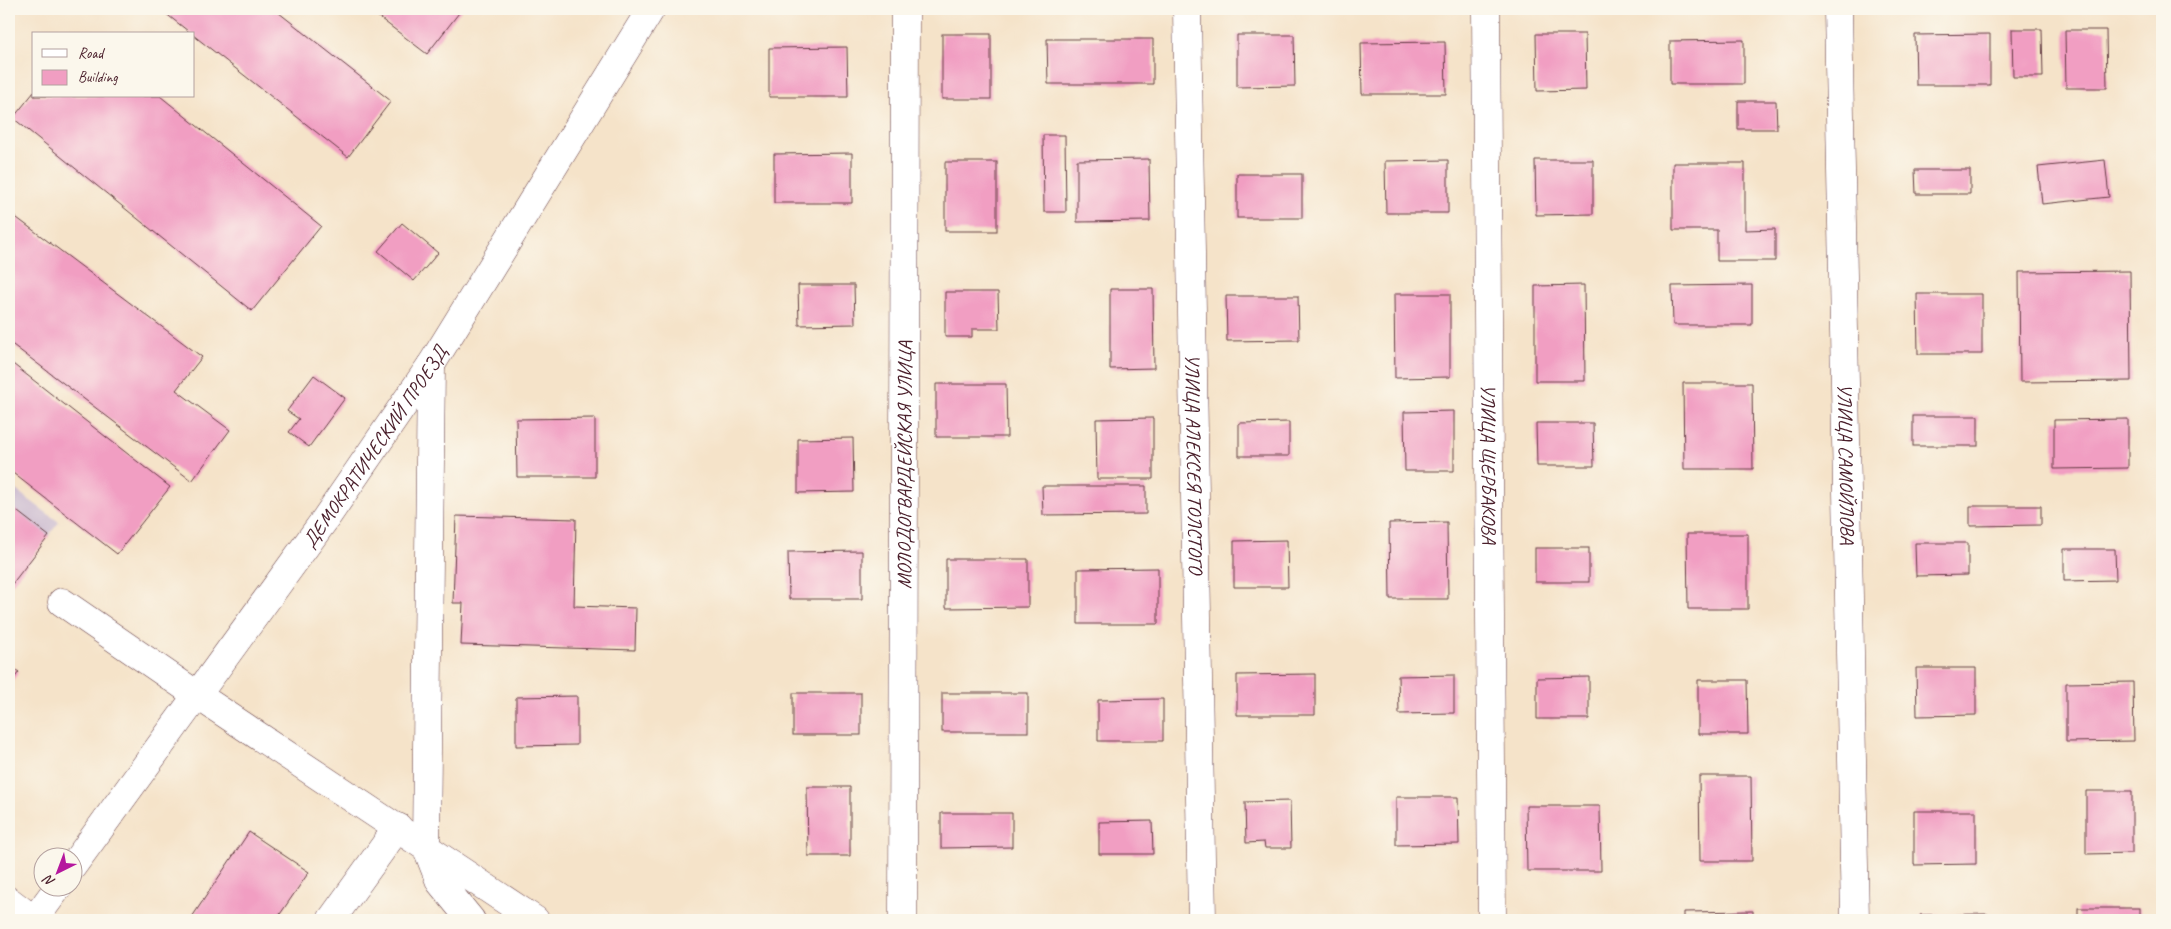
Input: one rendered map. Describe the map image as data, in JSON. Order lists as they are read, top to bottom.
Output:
{
  "streets": {
    "street": [
      "ДЕМОКРАТИЧЕСКИЙ ПРОЕЗД",
      "МОЛОДОГВАРДЕЙСКАЯ УЛИЦА",
      "УЛИЦА АЛЕКСЕЯ ТОЛСТОГО",
      "УЛИЦА ЩЕРБАКОВА",
      "УЛИЦА САМОЙЛОВА"
    ]
  },
  "legend": ["Road", "Building"],
  "north": "bottom left"
}
